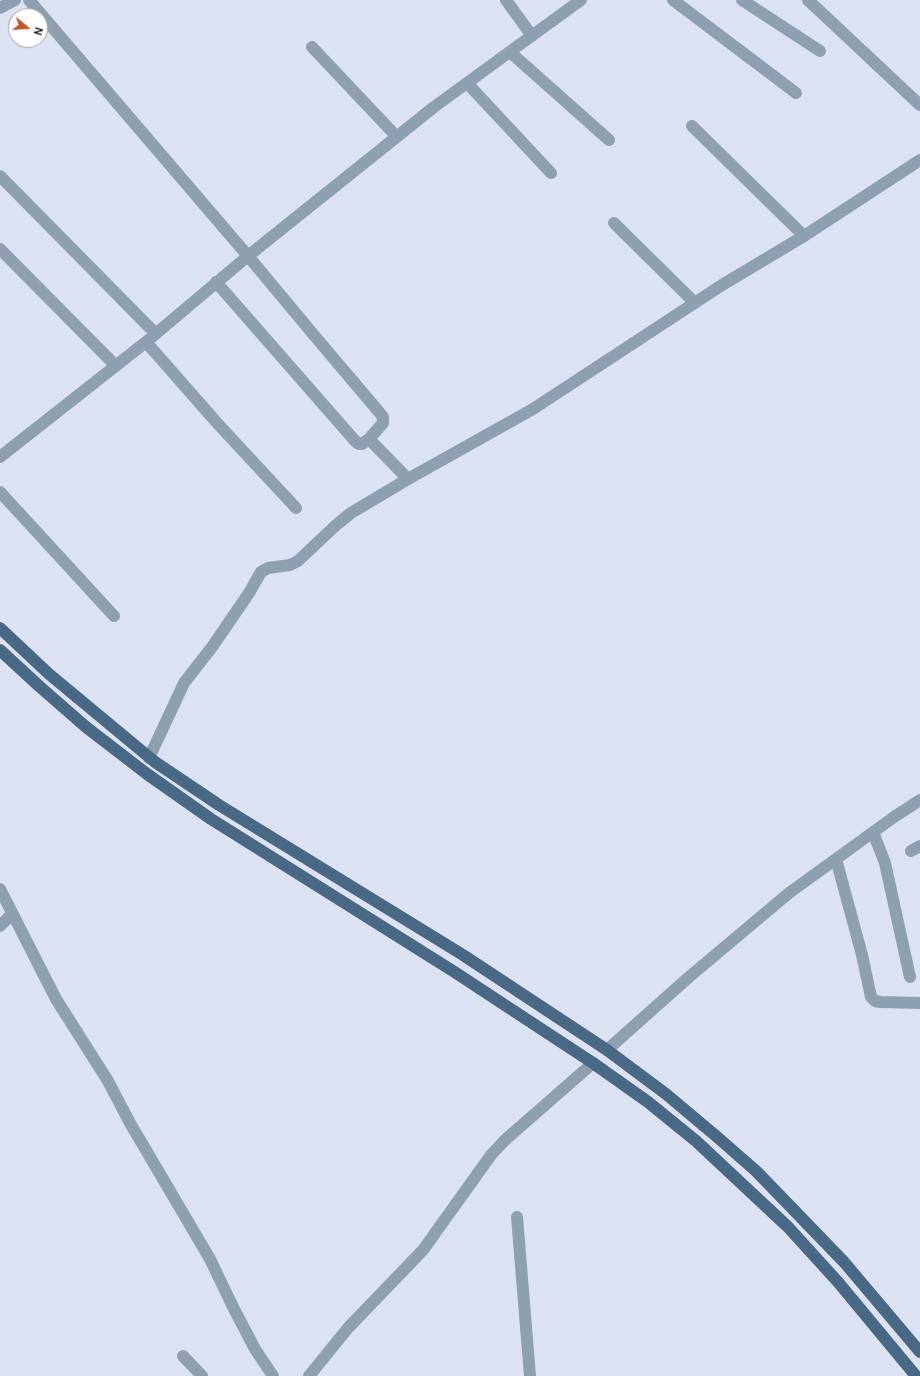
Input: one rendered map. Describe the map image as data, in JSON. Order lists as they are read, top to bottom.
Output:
{
  "north": "right"
}
